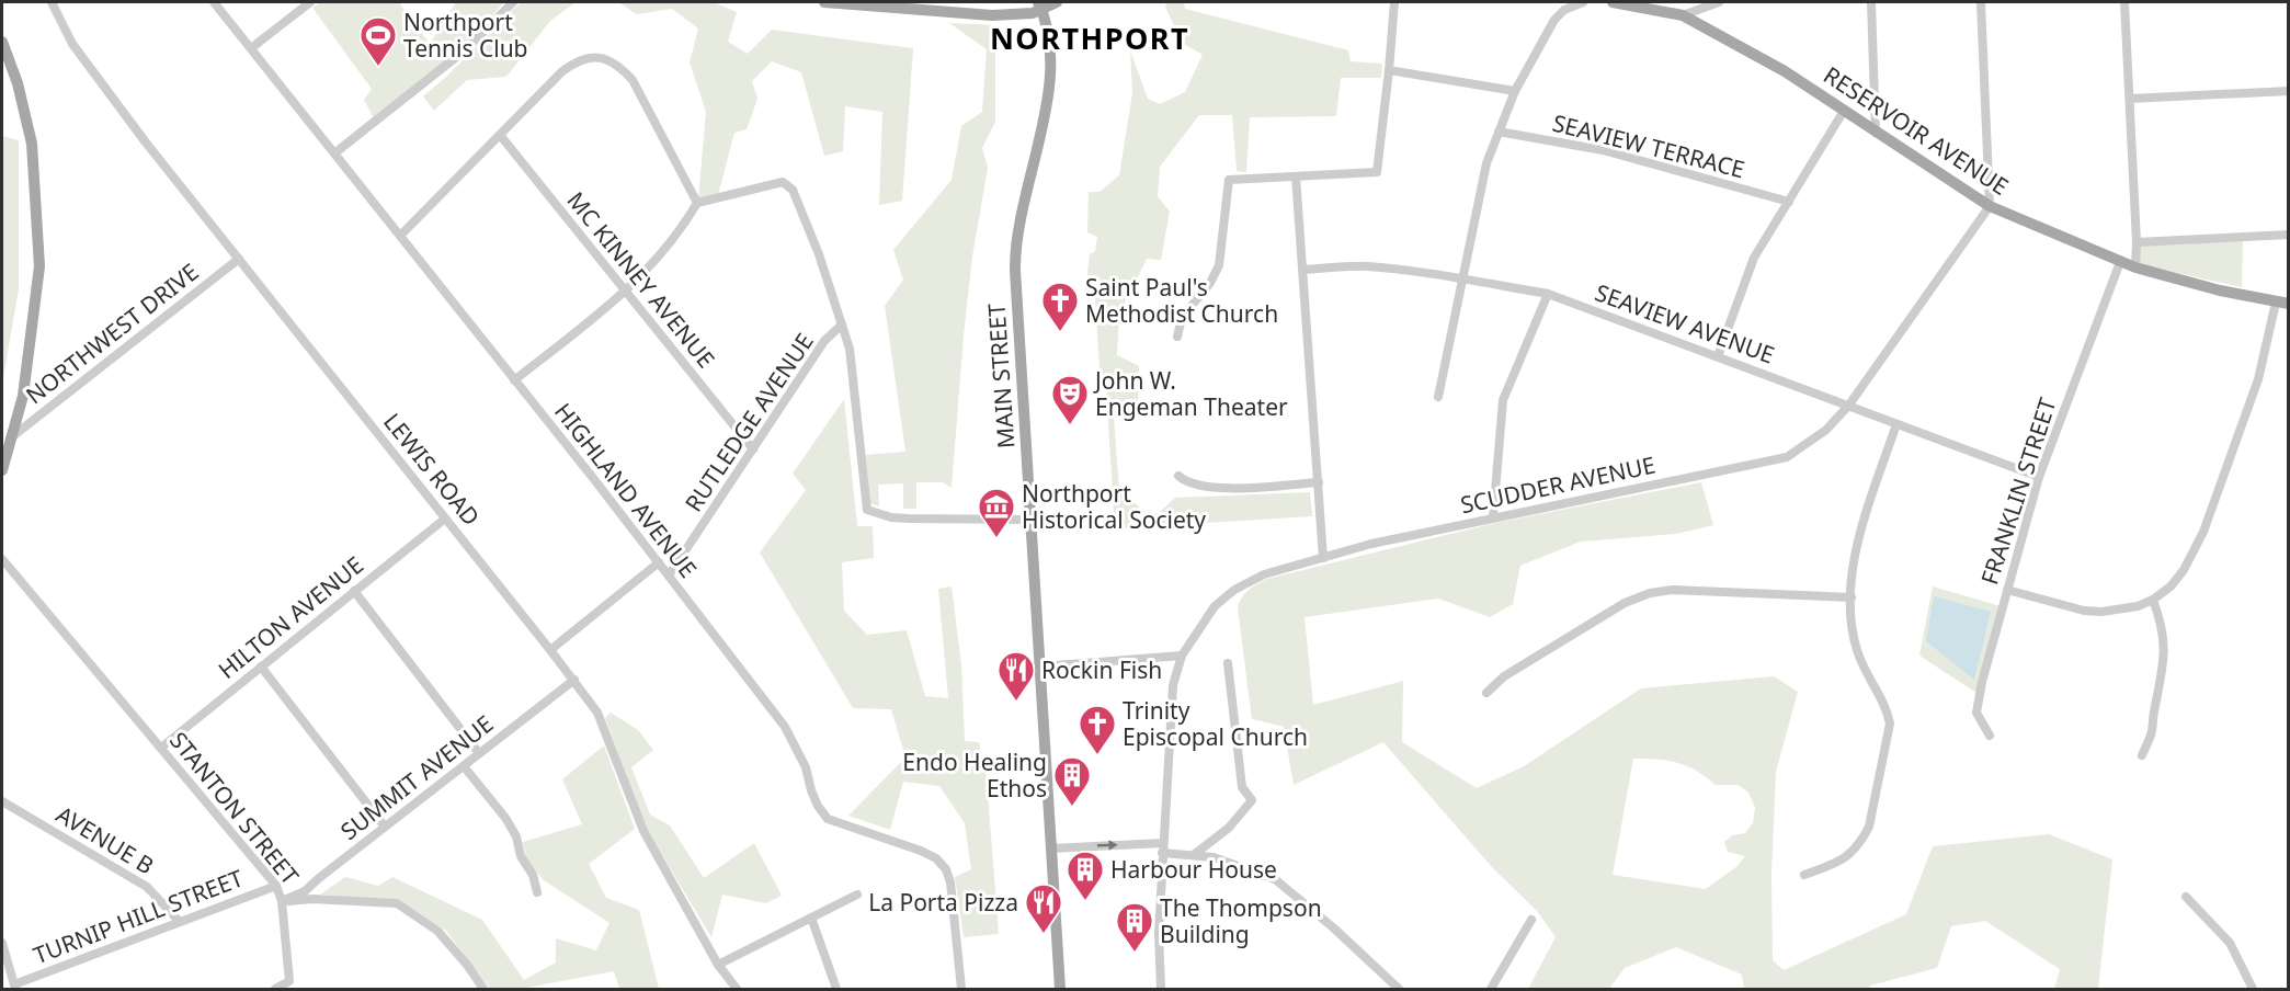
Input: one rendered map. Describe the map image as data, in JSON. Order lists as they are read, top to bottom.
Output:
{
  "streets": {
    "main road": ["RESERVOIR AVENUE", "MAIN STREET"],
    "street": [
      "SEAVIEW TERRACE",
      "MC KINNEY AVENUE",
      "SEAVIEW AVENUE",
      "NORTHWEST DRIVE",
      "RUTLEDGE AVENUE",
      "LEWIS ROAD",
      "SCUDDER AVENUE",
      "HIGHLAND AVENUE",
      "FRANKLIN STREET",
      "HILTON AVENUE",
      "SUMMIT AVENUE",
      "STANTON STREET",
      "AVENUE B",
      "TURNIP HILL STREET"
    ]
  },
  "crossings": [
    ["RESERVOIR AVENUE", "SCUDDER AVENUE"],
    ["RESERVOIR AVENUE", "FRANKLIN STREET"],
    ["MC KINNEY AVENUE", "RUTLEDGE AVENUE"],
    ["SEAVIEW AVENUE", "SCUDDER AVENUE"],
    ["SEAVIEW AVENUE", "FRANKLIN STREET"],
    ["NORTHWEST DRIVE", "LEWIS ROAD"],
    ["RUTLEDGE AVENUE", "HIGHLAND AVENUE"],
    ["LEWIS ROAD", "HILTON AVENUE"],
    ["LEWIS ROAD", "SUMMIT AVENUE"],
    ["HILTON AVENUE", "STANTON STREET"],
    ["SUMMIT AVENUE", "STANTON STREET"],
    ["STANTON STREET", "TURNIP HILL STREET"],
    ["AVENUE B", "TURNIP HILL STREET"]
  ],
  "districts": ["NORTHPORT"],
  "places": {
    "sports": ["Northport Tennis Club"],
    "church": ["Saint Paul's Methodist Church", "Trinity Episcopal Church"],
    "theatre": ["John W. Engeman Theater"],
    "museum": ["Northport Historical Society"],
    "restaurant": ["Rockin Fish", "La Porta Pizza"],
    "building": ["Endo Healing Ethos", "Harbour House", "The Thompson Building"]
  }
}
